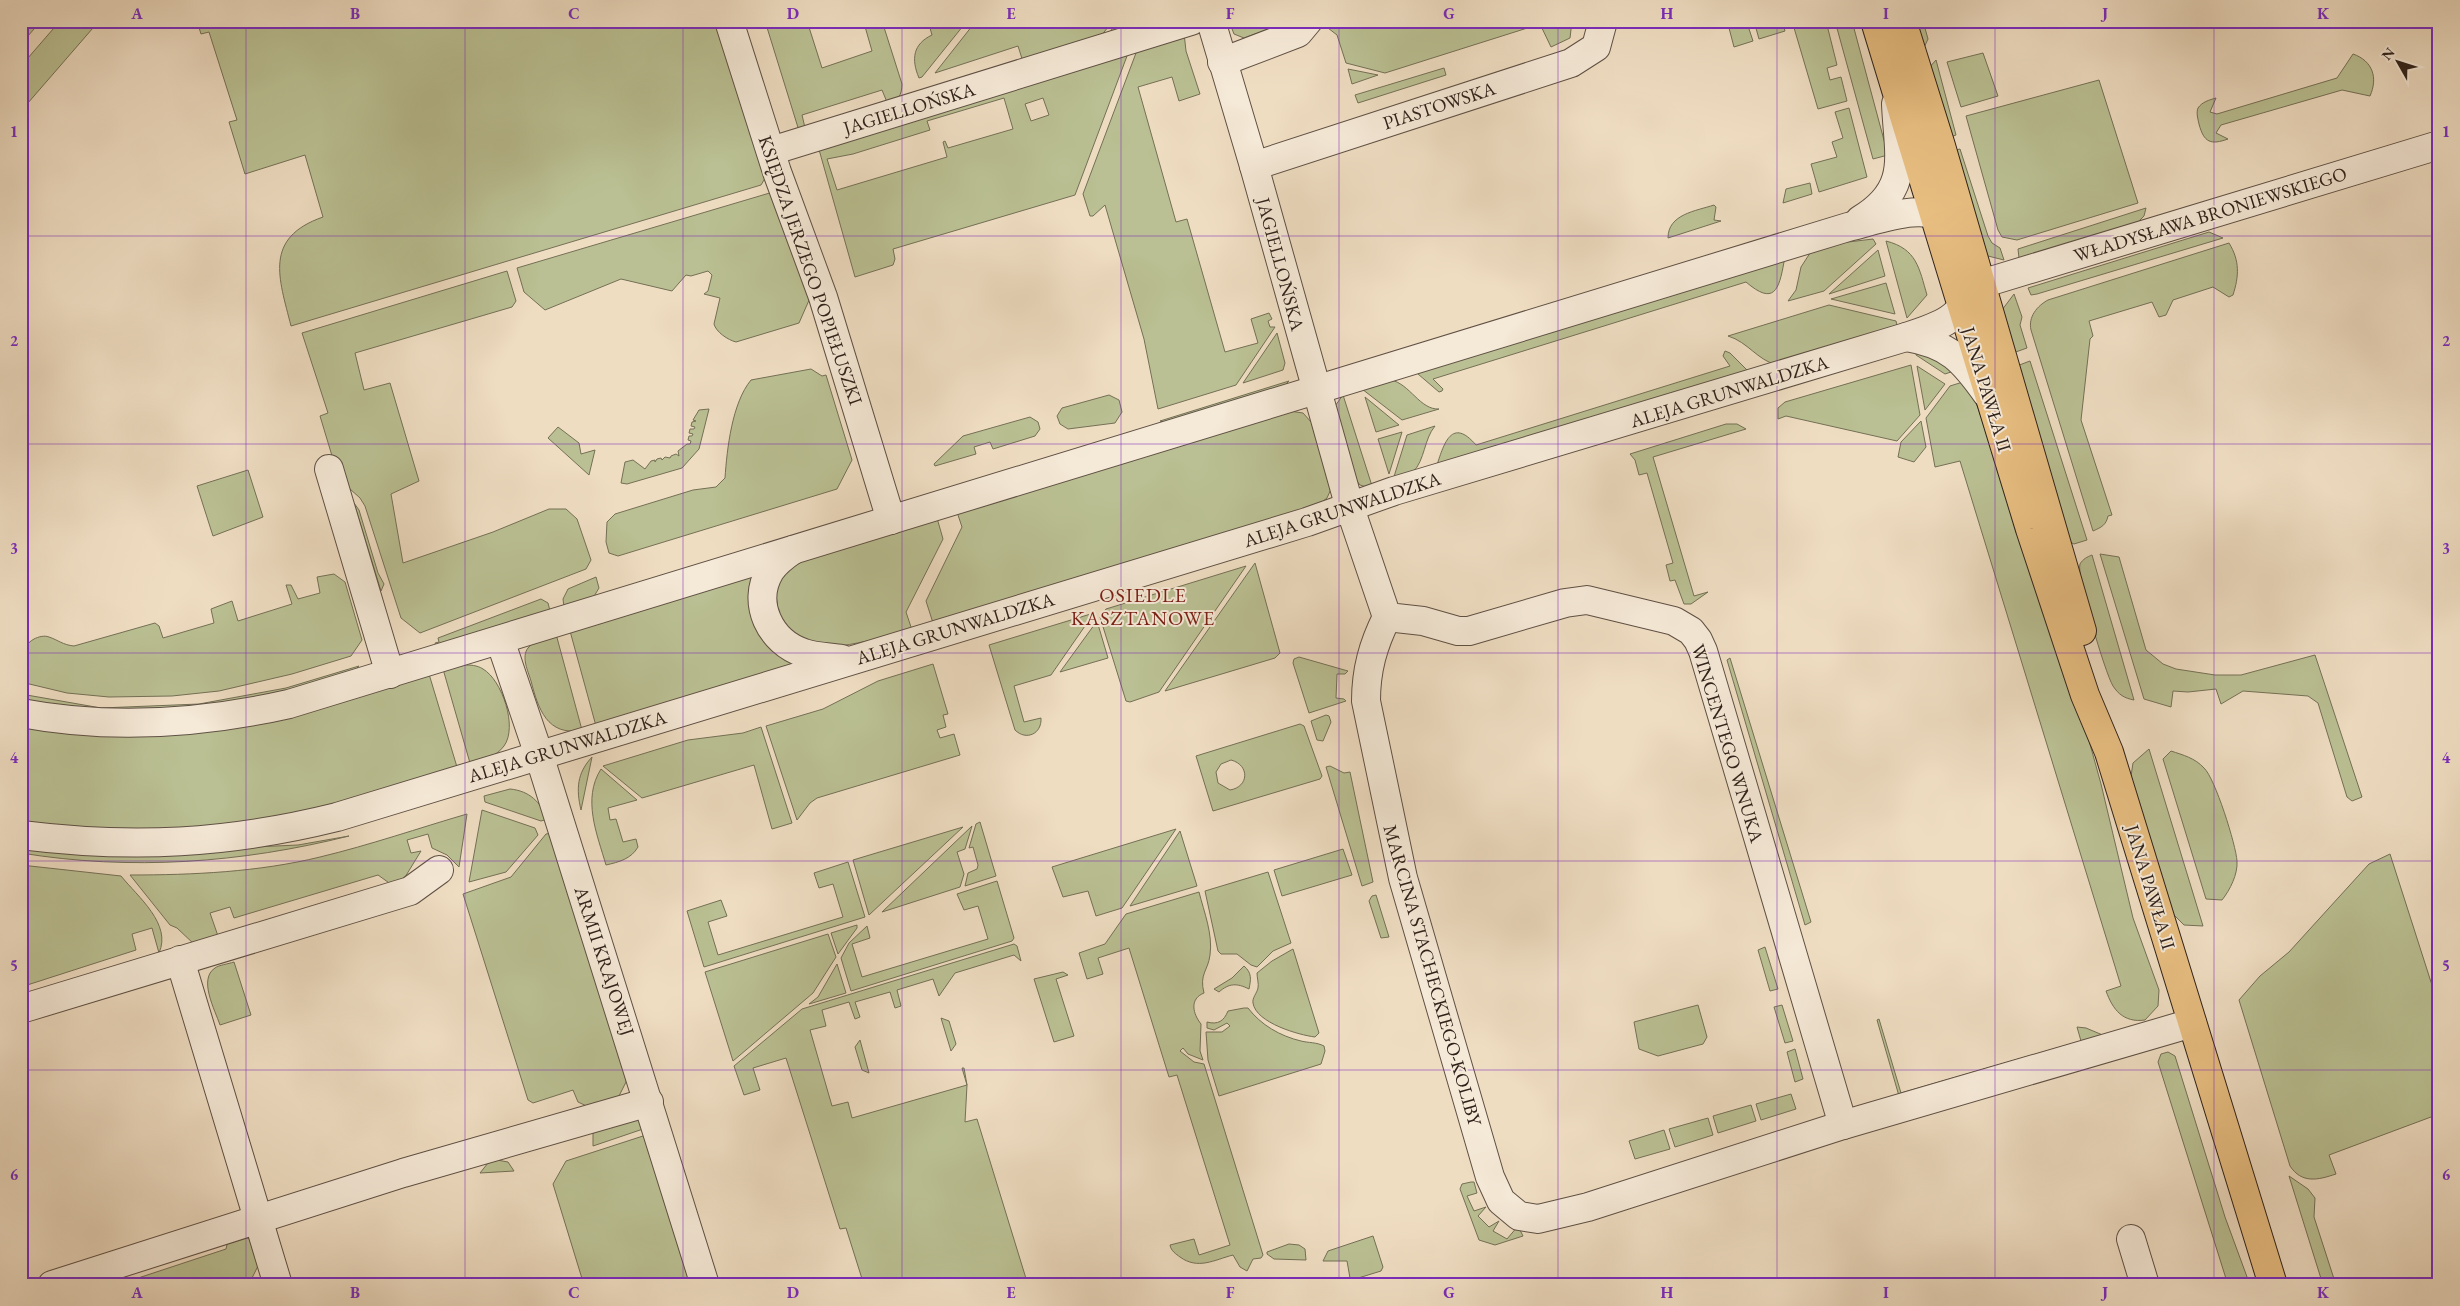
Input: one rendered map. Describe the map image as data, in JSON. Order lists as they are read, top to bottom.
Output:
{
  "streets": {
    "main road": ["JANA PAWŁA II"],
    "street": [
      "PIASTOWSKA",
      "JAGIELLOŃSKA",
      "WŁADYSŁAWA BRONIEWSKIEGO",
      "KSIĘDZA JERZEGO POPIEŁUSZKI",
      "ALEJA GRUNWALDZKA",
      "WINCENTEGO WNUKA",
      "ARMII KRAJOWEJ",
      "MARCINA STACHECKIEGO-KOLIBY"
    ]
  },
  "crossings": [
    ["PIASTOWSKA", "JAGIELLOŃSKA"],
    ["JAGIELLOŃSKA", "KSIĘDZA JERZEGO POPIEŁUSZKI"],
    ["JAGIELLOŃSKA", "ALEJA GRUNWALDZKA"],
    ["WŁADYSŁAWA BRONIEWSKIEGO", "JANA PAWŁA II"],
    ["WŁADYSŁAWA BRONIEWSKIEGO", "ALEJA GRUNWALDZKA"],
    ["JANA PAWŁA II", "ALEJA GRUNWALDZKA"],
    ["JANA PAWŁA II", "MARCINA STACHECKIEGO-KOLIBY"],
    ["ALEJA GRUNWALDZKA", "ARMII KRAJOWEJ"],
    ["WINCENTEGO WNUKA", "MARCINA STACHECKIEGO-KOLIBY"]
  ],
  "districts": ["OSIEDLE KASZTANOWE"],
  "north": "top left",
  "grid": {
    "columns": [
      "A",
      "B",
      "C",
      "D",
      "E",
      "F",
      "G",
      "H",
      "I",
      "J",
      "K"
    ],
    "rows": [
      "1",
      "2",
      "3",
      "4",
      "5",
      "6"
    ]
  }
}
